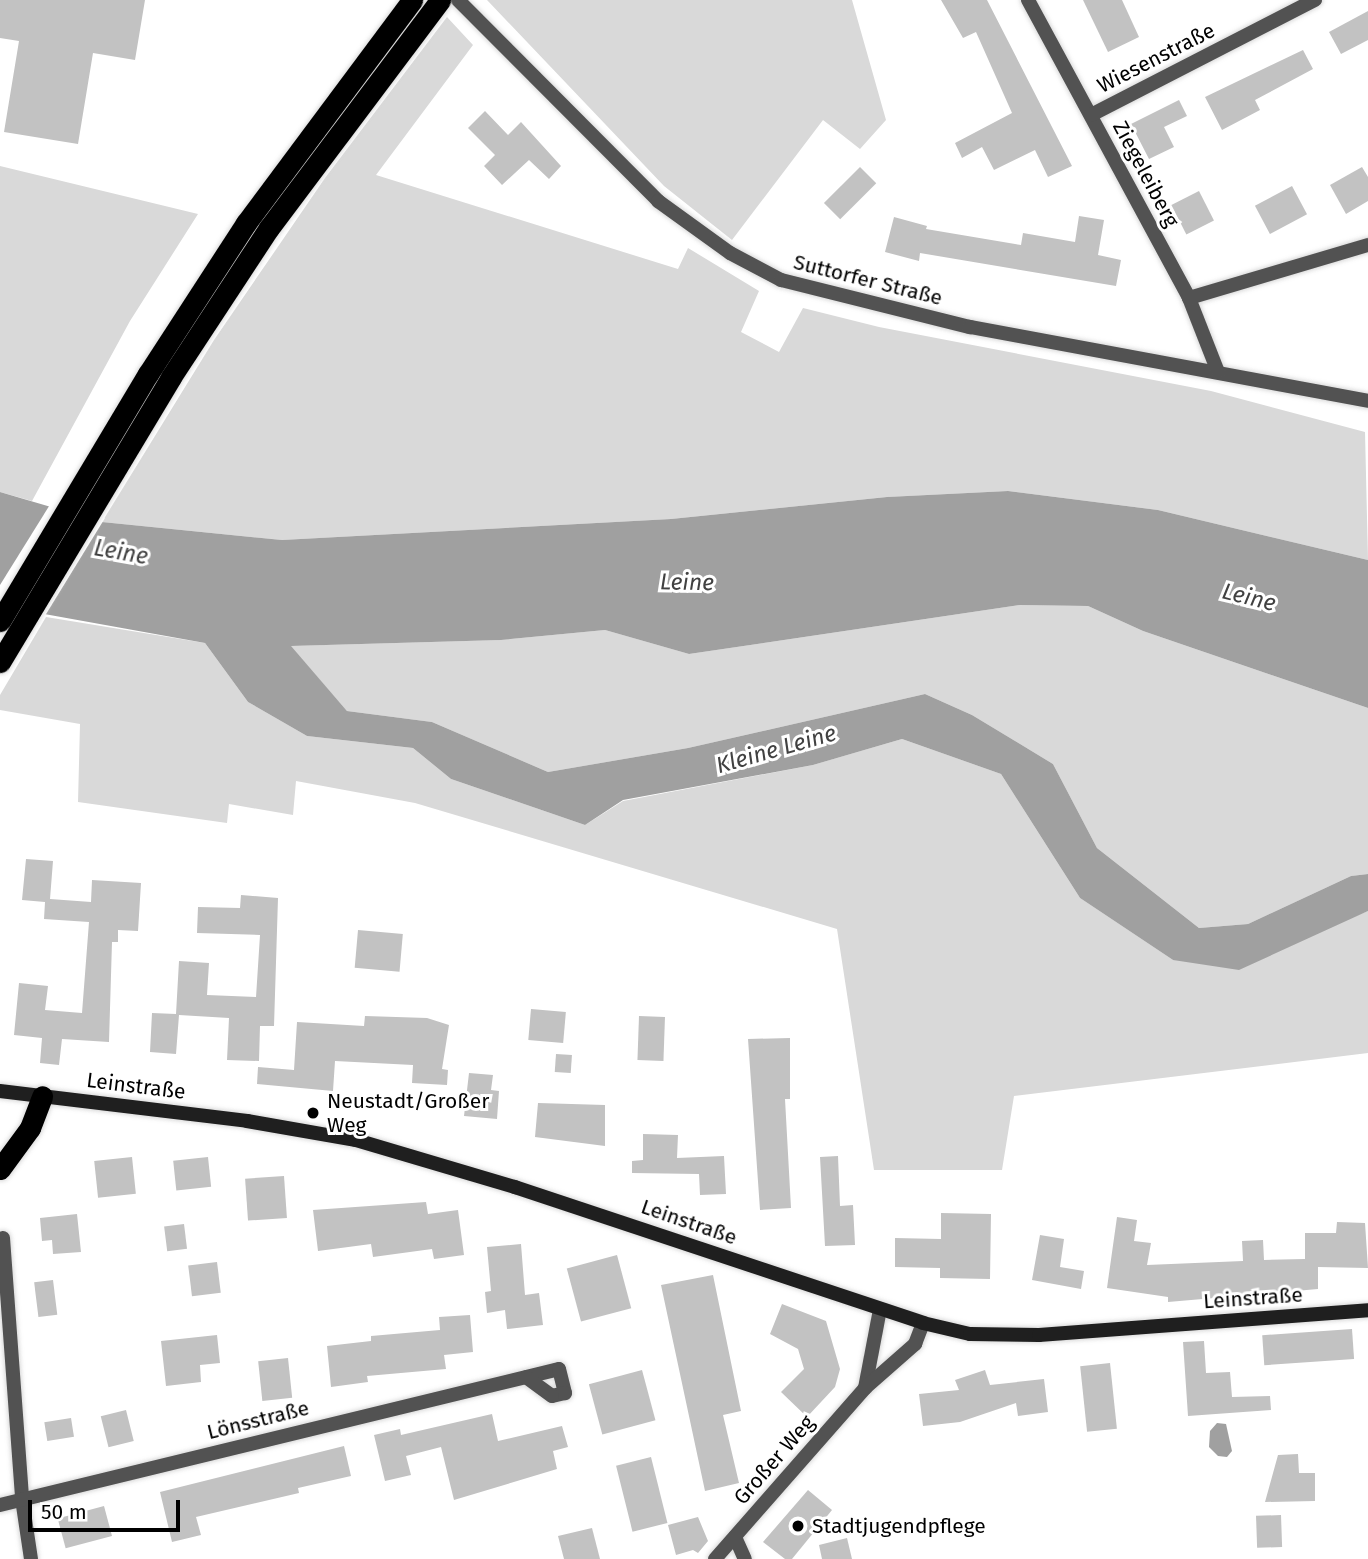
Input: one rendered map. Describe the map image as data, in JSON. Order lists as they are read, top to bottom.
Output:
{
  "streets": {
    "street": [
      "Wiesenstraße",
      "Ziegeleiberg",
      "Suttorfer Straße",
      "Leinstraße",
      "Lönsstraße",
      "Großer Weg"
    ]
  },
  "crossings": [
    ["Wiesenstraße", "Ziegeleiberg"],
    ["Ziegeleiberg", "Suttorfer Straße"],
    ["Leinstraße", "Großer Weg"]
  ],
  "water": ["Leine", "Kleine Leine"],
  "places": ["Neustadt/Großer Weg", "Stadtjugendpflege"],
  "scale_bar": "50 m"
}
